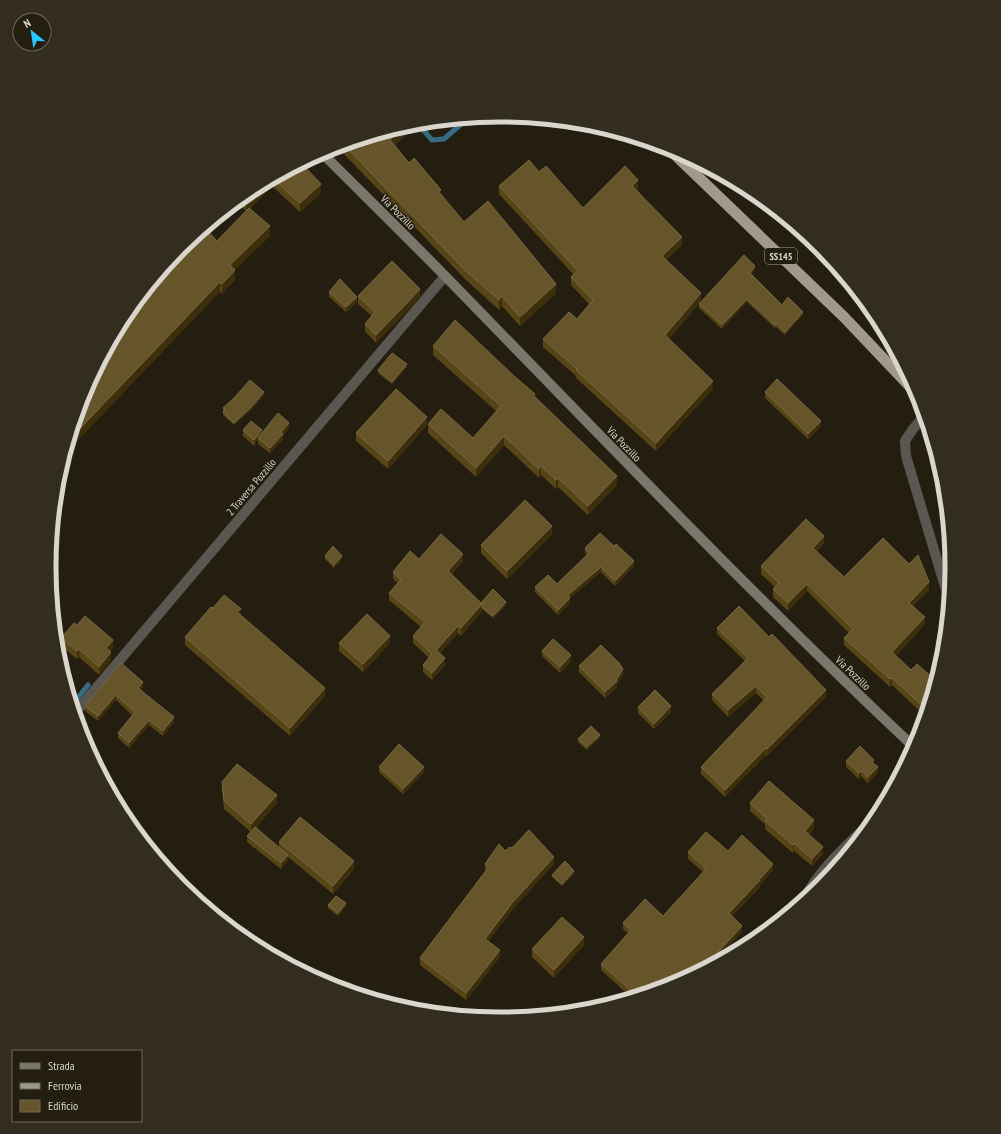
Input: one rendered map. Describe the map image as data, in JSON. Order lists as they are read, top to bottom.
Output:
{
  "streets": {
    "highway": ["SS145"],
    "main road": ["Via Pozzillo"],
    "street": ["2 Traversa Pozzillo"]
  },
  "crossings": [
    ["Via Pozzillo", "2 Traversa Pozzillo"]
  ],
  "legend": ["Strada", "Ferrovia", "Edificio"],
  "north": "top left"
}
